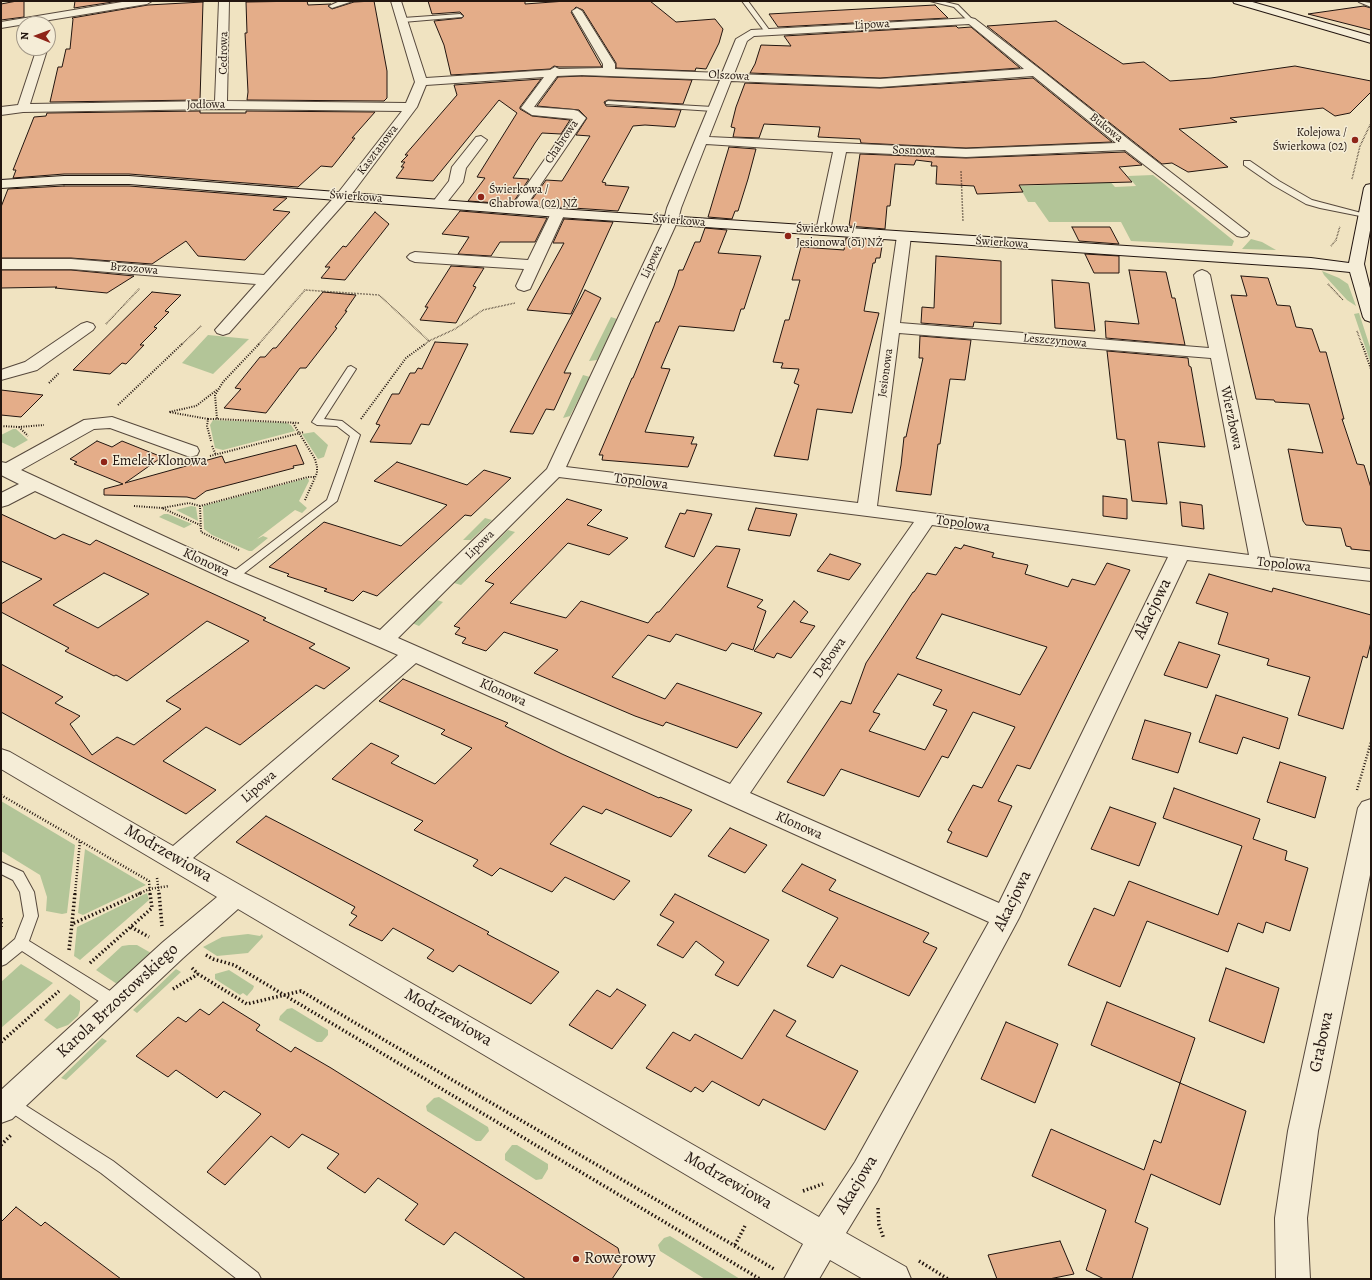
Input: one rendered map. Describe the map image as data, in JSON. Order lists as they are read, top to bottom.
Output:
{
  "streets": {
    "street": [
      "Lipowa",
      "Cedrowa",
      "Olszowa",
      "Jodłowa",
      "Bukowa",
      "Chabrowa",
      "Kasztanowa",
      "Sosnowa",
      "Świerkowa",
      "Brzozowa",
      "Leszczynowa",
      "Jesionowa",
      "Wierzbowa",
      "Topolowa",
      "Klonowa",
      "Akacjowa",
      "Dębowa",
      "Modrzewiowa",
      "Karola Brzostowskiego",
      "Grabowa"
    ]
  },
  "crossings": [
    ["Lipowa", "Olszowa"],
    ["Lipowa", "Bukowa"],
    ["Lipowa", "Sosnowa"],
    ["Lipowa", "Świerkowa"],
    ["Lipowa", "Topolowa"],
    ["Lipowa", "Klonowa"],
    ["Lipowa", "Modrzewiowa"],
    ["Cedrowa", "Jodłowa"],
    ["Olszowa", "Bukowa"],
    ["Olszowa", "Chabrowa"],
    ["Olszowa", "Kasztanowa"],
    ["Jodłowa", "Kasztanowa"],
    ["Bukowa", "Sosnowa"],
    ["Chabrowa", "Świerkowa"],
    ["Kasztanowa", "Świerkowa"],
    ["Kasztanowa", "Brzozowa"],
    ["Świerkowa", "Jesionowa"],
    ["Leszczynowa", "Jesionowa"],
    ["Leszczynowa", "Wierzbowa"],
    ["Jesionowa", "Topolowa"],
    ["Wierzbowa", "Topolowa"],
    ["Topolowa", "Akacjowa"],
    ["Topolowa", "Dębowa"],
    ["Klonowa", "Akacjowa"],
    ["Klonowa", "Dębowa"],
    ["Akacjowa", "Modrzewiowa"],
    ["Modrzewiowa", "Karola Brzostowskiego"]
  ],
  "places": [
    "Kolejowa / Świerkowa (02)",
    "Świerkowa / Chabrowa (02) NŻ",
    "Świerkowa / Jesionowa (01) NŻ",
    "Emelek Klonowa",
    "Rowerowy"
  ],
  "north": "left"
}
